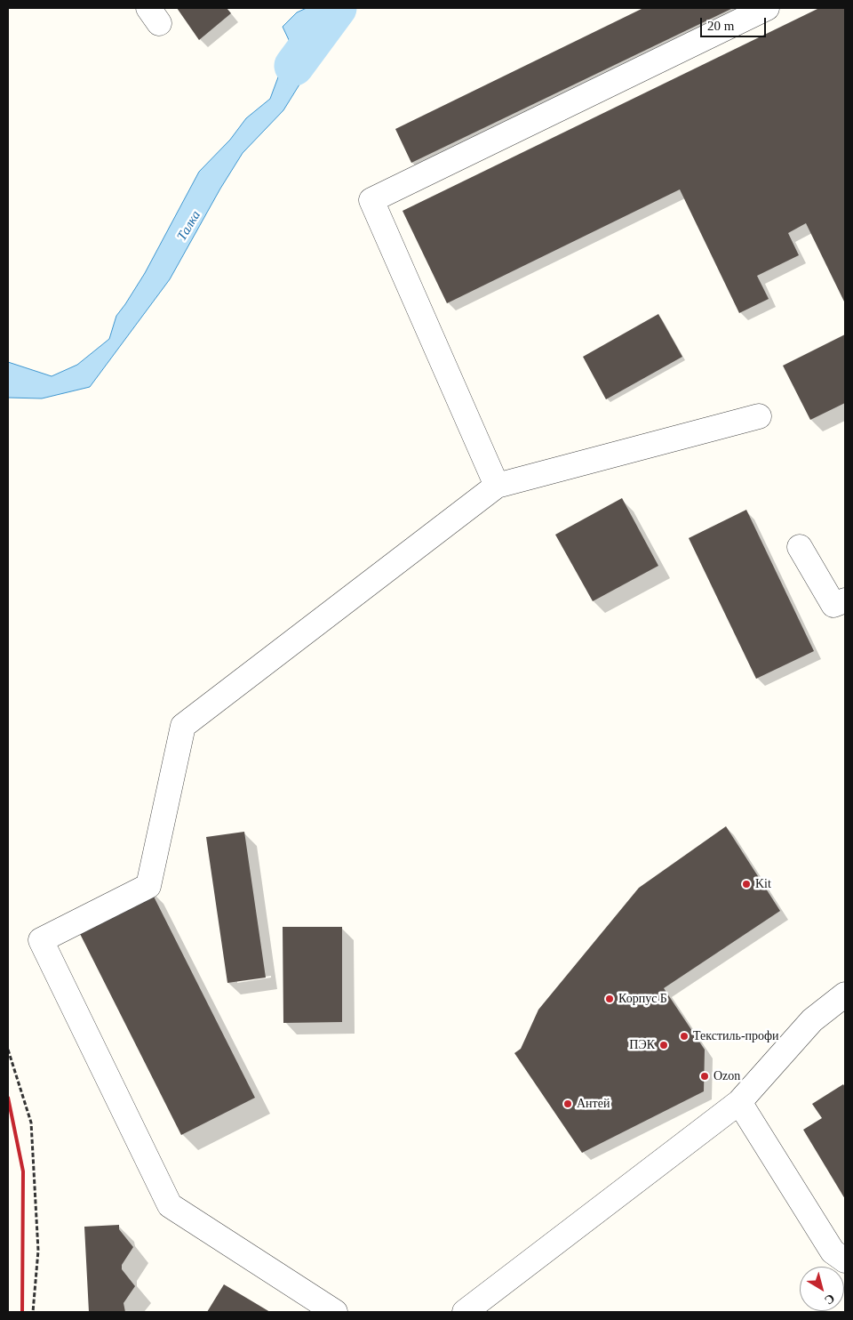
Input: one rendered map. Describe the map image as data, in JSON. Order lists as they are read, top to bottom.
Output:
{
  "water": ["Талка"],
  "places": [
    "Kit",
    "Корпус Б",
    "Текстиль-профи",
    "ПЭК",
    "Ozon",
    "Антей"
  ],
  "scale_bar": "20 m",
  "north": "bottom right"
}
